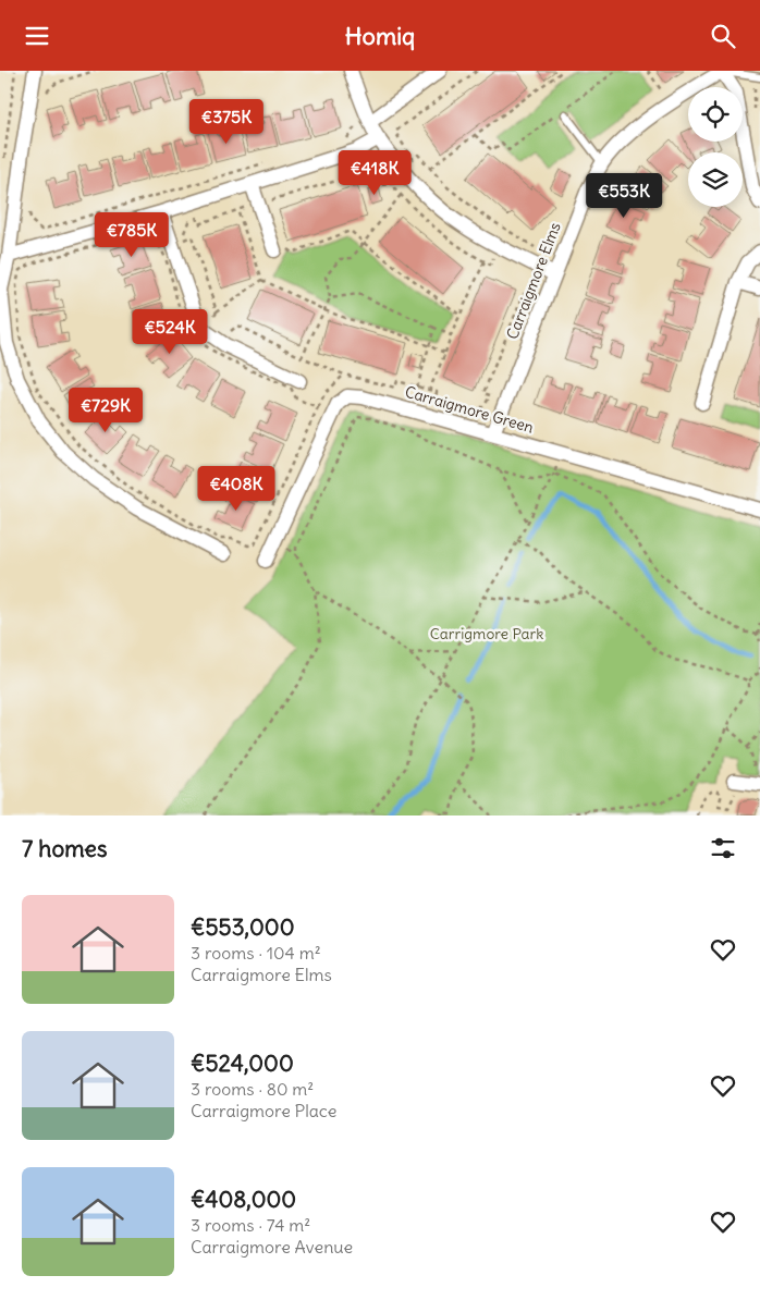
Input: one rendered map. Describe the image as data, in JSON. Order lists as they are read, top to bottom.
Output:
{
  "streets": {
    "street": ["Carraigmore Elms", "Carraigmore Green"]
  },
  "crossings": [
    ["Carraigmore Elms", "Carraigmore Green"]
  ],
  "parks": ["Carrigmore Park"],
  "page": {
    "header": "Homiq",
    "price": [
      "€375K",
      "€418K",
      "€553K",
      "€785K",
      "€524K",
      "€729K",
      "€408K"
    ],
    "heading": "7 homes",
    "list": [
      {
        "name": "€553,000",
        "note": "3 rooms · 104 m² · Carraigmore Elms"
      },
      {
        "name": "€524,000",
        "note": "3 rooms · 80 m² · Carraigmore Place"
      },
      {
        "name": "€408,000",
        "note": "3 rooms · 74 m² · Carraigmore Avenue"
      }
    ]
  }
}
